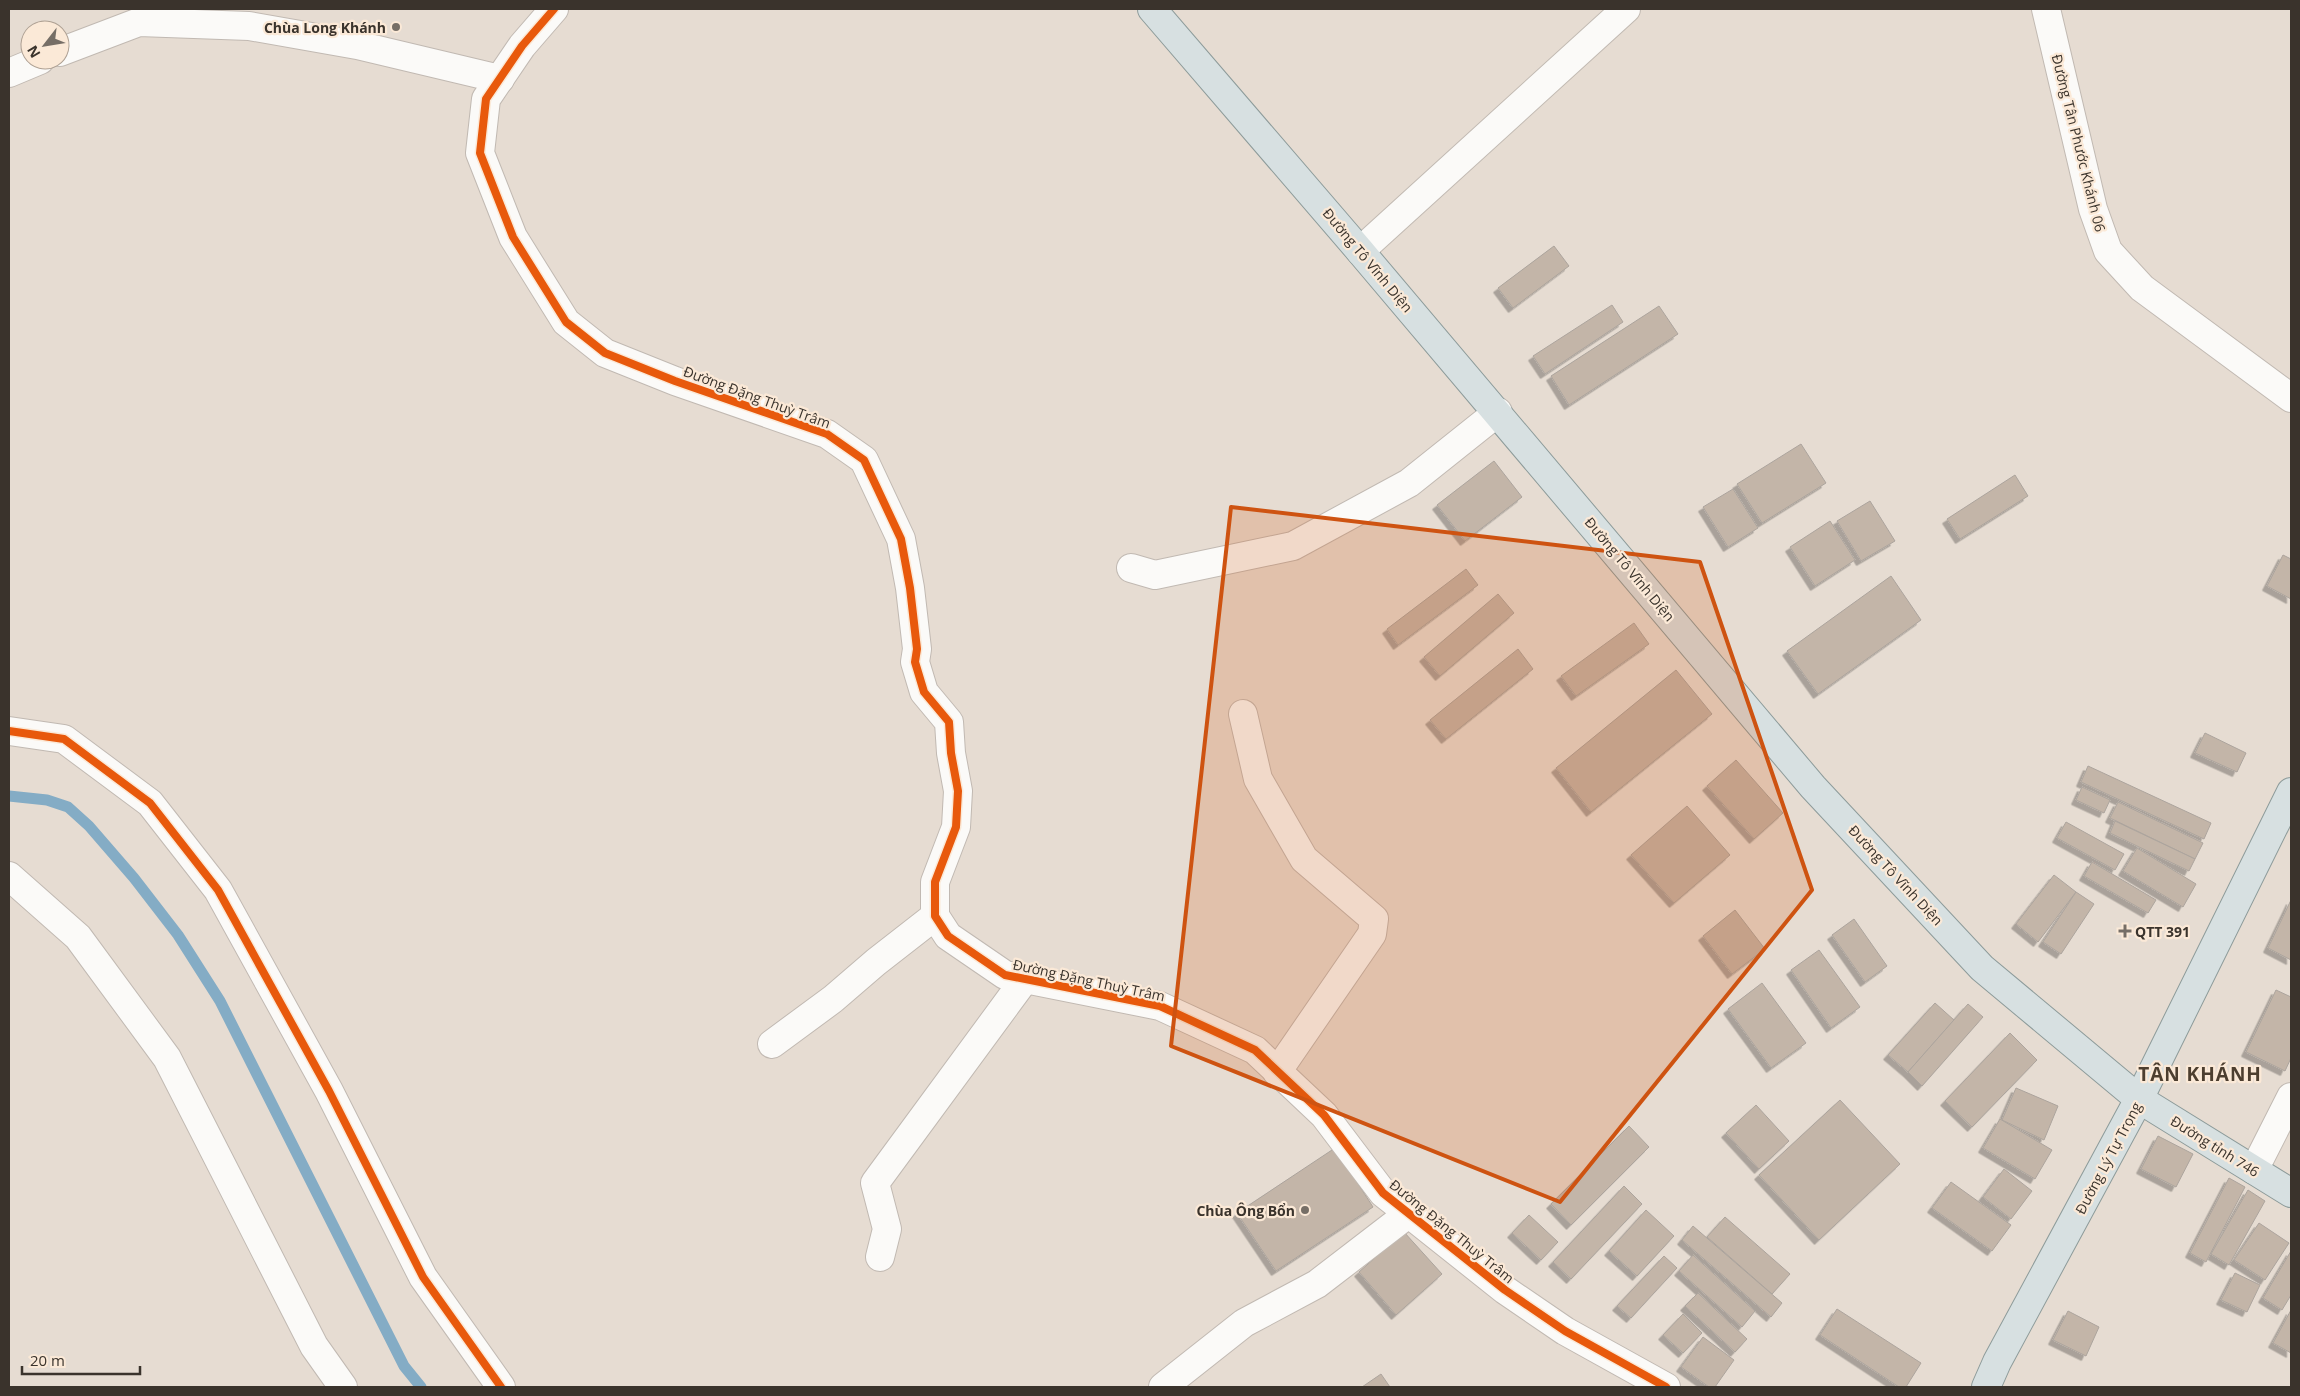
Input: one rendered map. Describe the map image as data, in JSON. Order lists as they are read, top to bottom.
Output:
{
  "streets": {
    "main road": ["Đường Tô Vĩnh Diện", "Đường tỉnh 746", "Đường Lý Tự Trọng"],
    "street": ["Đường Tân Phước Khánh 06", "Đường Đặng Thuỳ Trâm"]
  },
  "crossings": [
    ["Đường Tô Vĩnh Diện", "Đường tỉnh 746"],
    ["Đường Tô Vĩnh Diện", "Đường Lý Tự Trọng"],
    ["Đường tỉnh 746", "Đường Lý Tự Trọng"]
  ],
  "districts": ["TÂN KHÁNH"],
  "places": {
    "other": ["Chùa Long Khánh", "Chùa Ông Bổn"],
    "health": ["QTT 391"]
  },
  "scale_bar": "20 m",
  "north": "bottom left"
}
